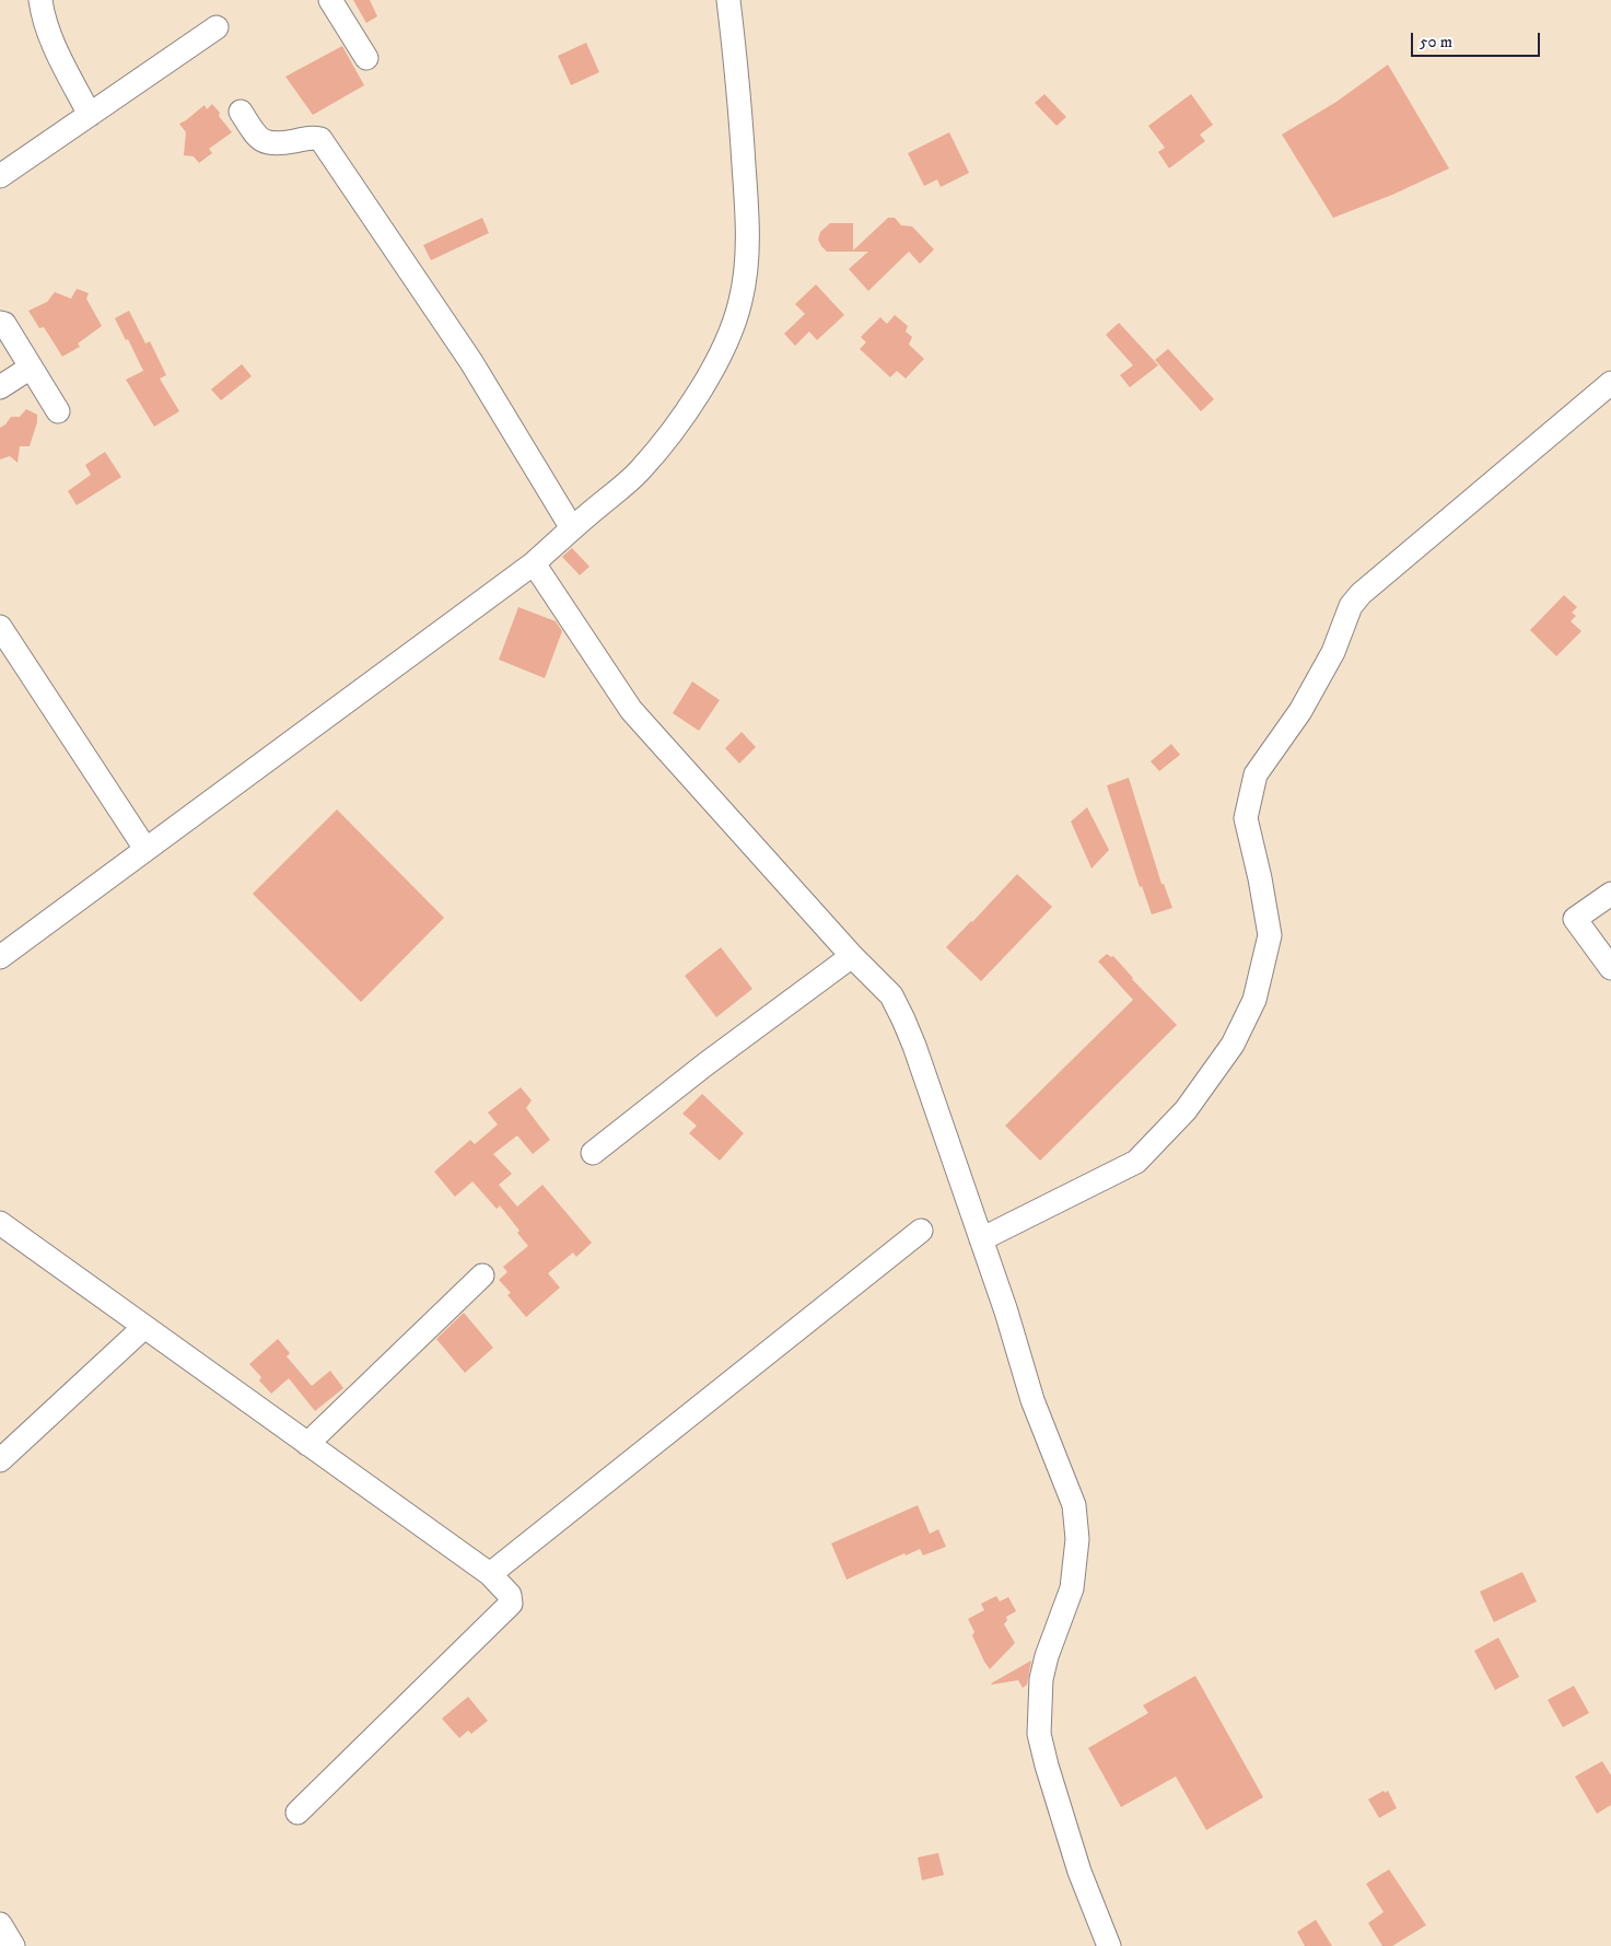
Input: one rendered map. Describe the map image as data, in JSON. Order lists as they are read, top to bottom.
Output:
{
  "scale_bar": "50 m"
}
